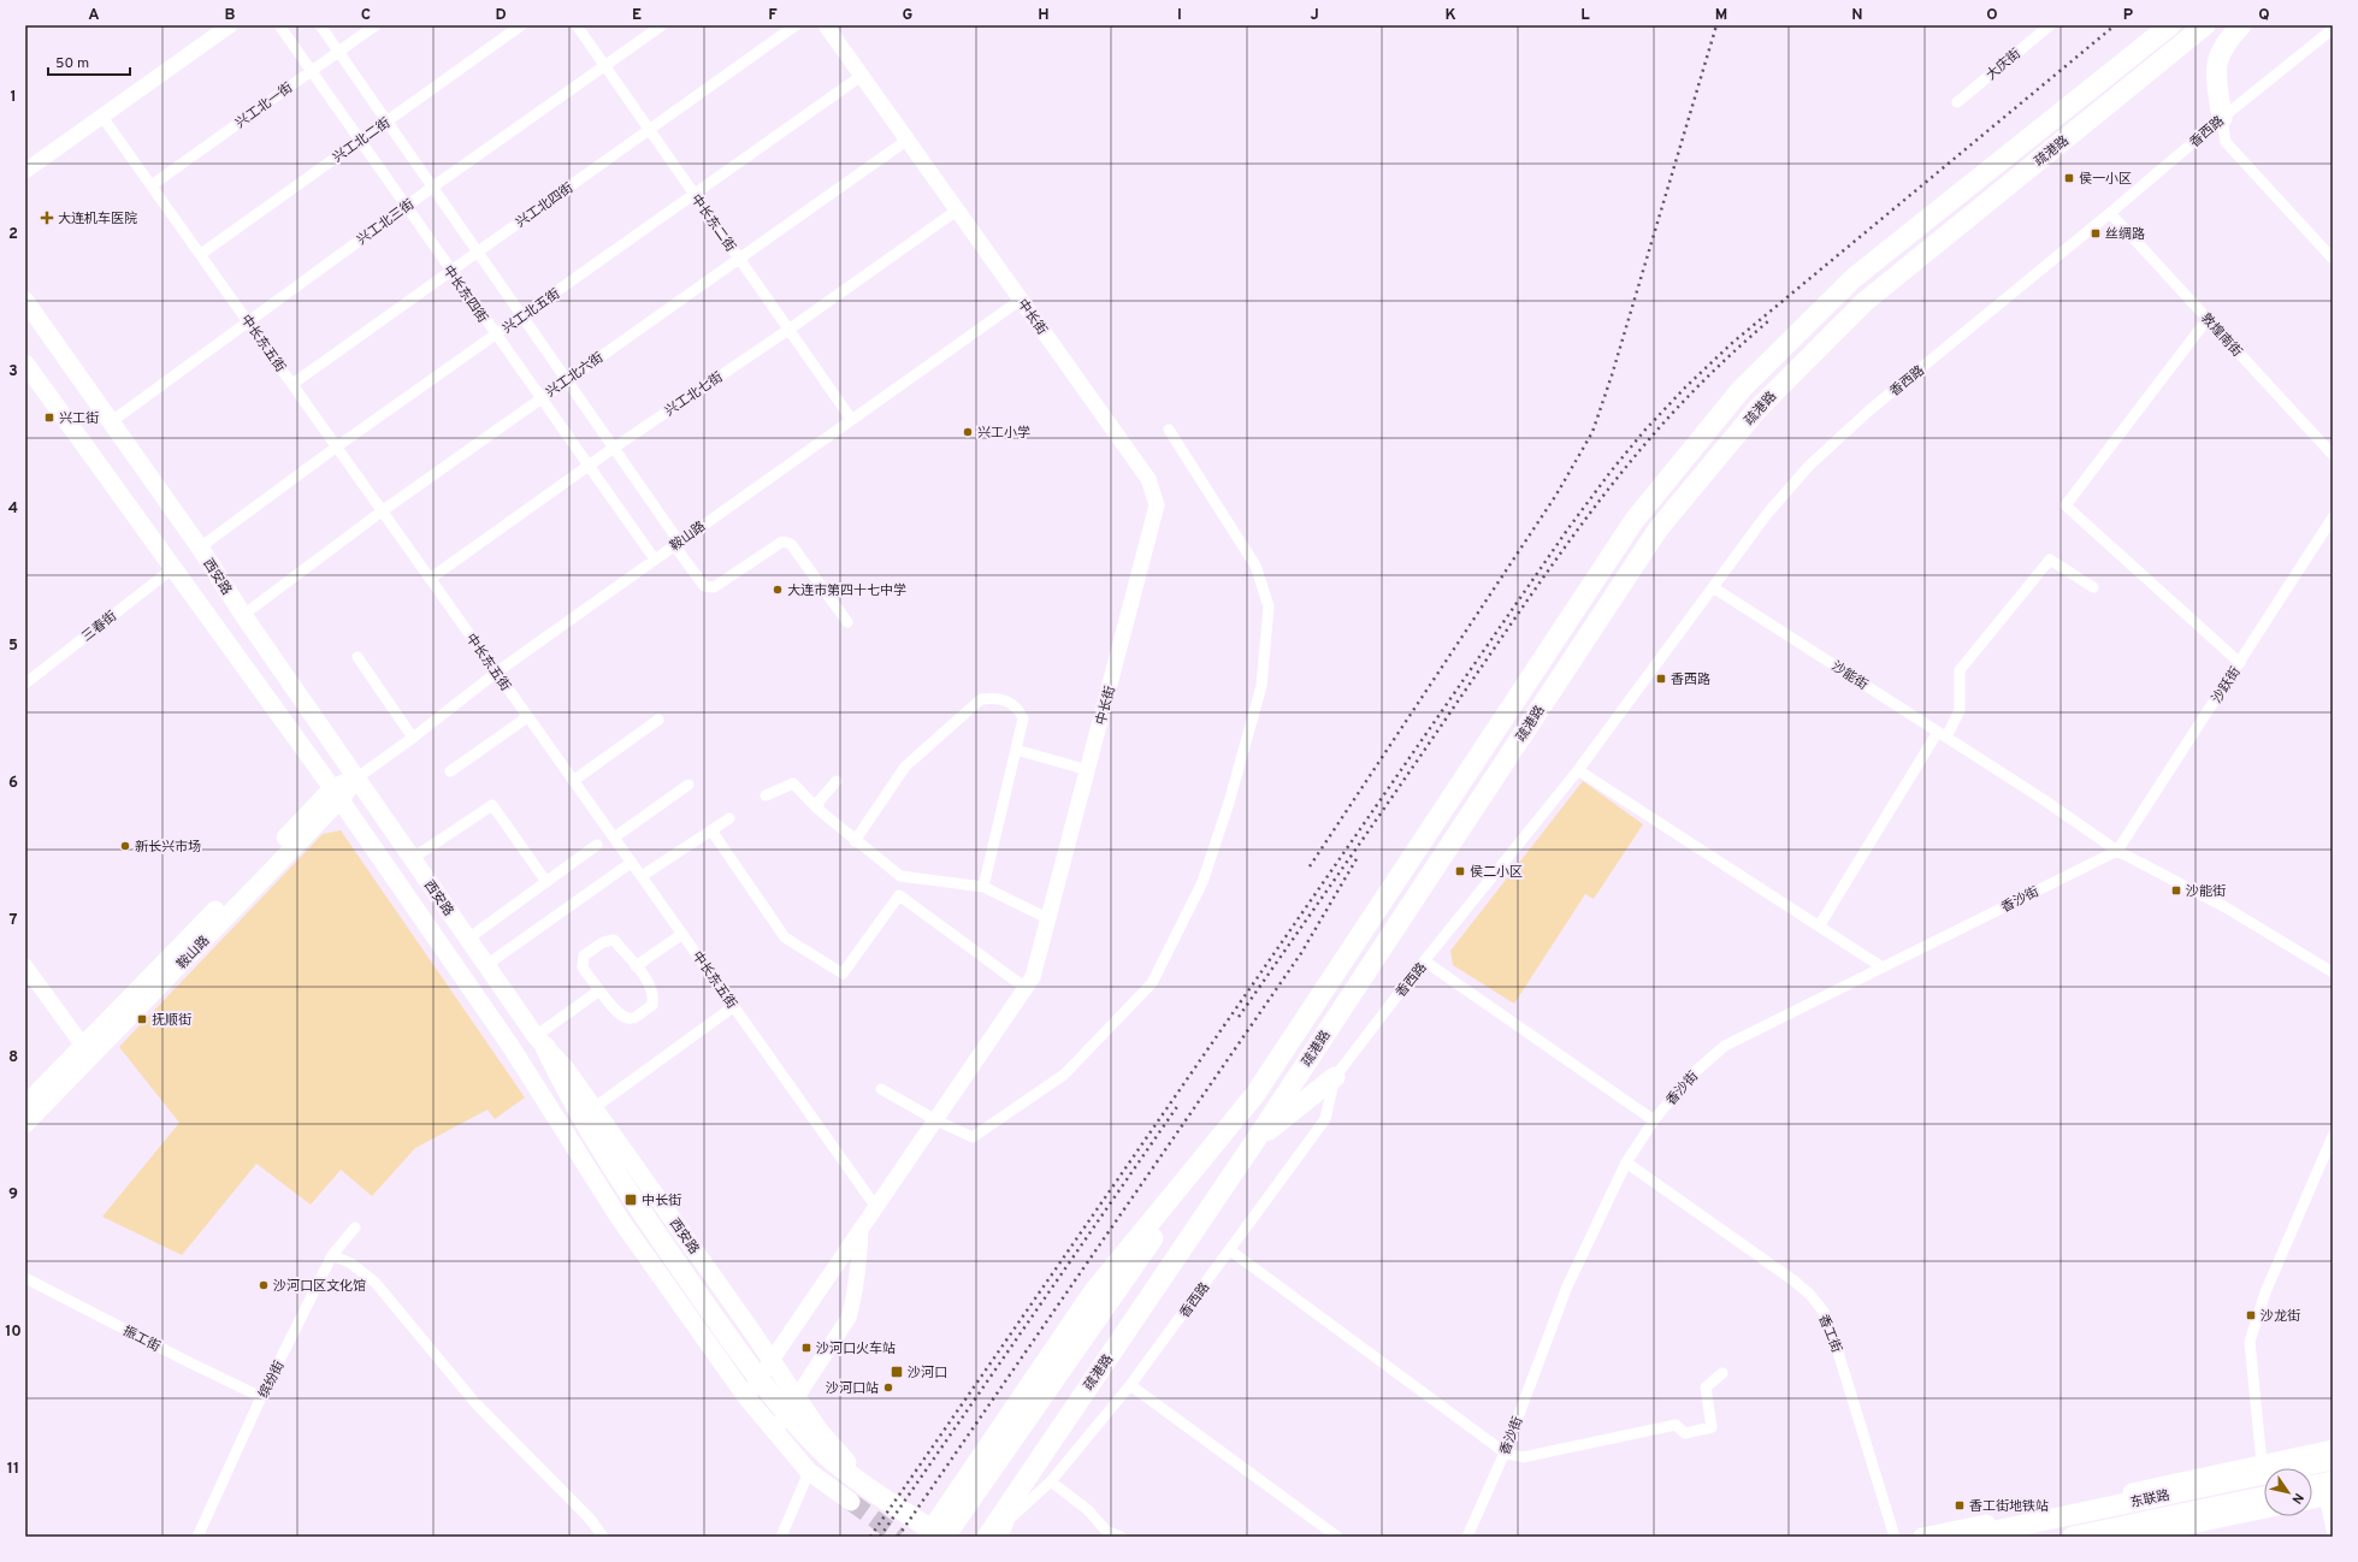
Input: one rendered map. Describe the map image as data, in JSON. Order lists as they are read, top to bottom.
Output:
{
  "streets": {
    "highway": ["疏港路", "东联路"],
    "main road": ["鞍山路", "西安路"],
    "street": [
      "大庆街",
      "兴工北一街",
      "香西路",
      "兴工北二街",
      "兴工北四街",
      "兴工北三街",
      "中长东二街",
      "中长东四街",
      "兴工北五街",
      "中长街",
      "敦煌南街",
      "中长东五街",
      "兴工北六街",
      "兴工北七街",
      "三春街",
      "沙能街",
      "沙跃街",
      "香沙街",
      "香工街",
      "振工街",
      "缤纷街"
    ]
  },
  "crossings": [
    ["兴工北一街", "中长东四街"],
    ["兴工北一街", "中长东五街"],
    ["香西路", "敦煌南街"],
    ["香西路", "沙能街"],
    ["兴工北二街", "中长东四街"],
    ["兴工北二街", "中长东五街"],
    ["兴工北四街", "中长东二街"],
    ["兴工北四街", "中长东四街"],
    ["兴工北四街", "中长东五街"],
    ["兴工北三街", "中长东二街"],
    ["兴工北三街", "中长东四街"],
    ["兴工北三街", "中长东五街"],
    ["兴工北三街", "西安路"],
    ["中长东二街", "兴工北五街"],
    ["中长东二街", "兴工北六街"],
    ["中长东二街", "兴工北七街"],
    ["中长东二街", "鞍山路"],
    ["中长东四街", "兴工北五街"],
    ["中长东四街", "兴工北六街"],
    ["中长东四街", "兴工北七街"],
    ["中长东四街", "鞍山路"],
    ["兴工北五街", "中长街"],
    ["兴工北五街", "中长东五街"],
    ["兴工北五街", "西安路"],
    ["中长街", "中长东五街"],
    ["中长街", "兴工北六街"],
    ["中长街", "兴工北七街"],
    ["中长街", "鞍山路"],
    ["中长街", "西安路"],
    ["中长东五街", "兴工北六街"],
    ["中长东五街", "兴工北七街"],
    ["中长东五街", "鞍山路"],
    ["兴工北六街", "西安路"],
    ["鞍山路", "西安路"],
    ["西安路", "三春街"],
    ["沙能街", "沙跃街"],
    ["沙能街", "香沙街"],
    ["沙跃街", "香沙街"],
    ["香沙街", "香工街"],
    ["振工街", "缤纷街"]
  ],
  "places": {
    "transit": [
      "侯一小区",
      "丝绸路",
      "兴工街",
      "香西路",
      "侯二小区",
      "沙能街",
      "抚顺街",
      "中长街",
      "沙龙街",
      "沙河口火车站",
      "沙河口",
      "香工街地铁站"
    ],
    "health": ["大连机车医院"],
    "other": [
      "兴工小学",
      "大连市第四十七中学",
      "新长兴市场",
      "沙河口区文化馆",
      "沙河口站"
    ]
  },
  "scale_bar": "50 m",
  "north": "bottom right",
  "grid": {
    "columns": [
      "A",
      "B",
      "C",
      "D",
      "E",
      "F",
      "G",
      "H",
      "I",
      "J",
      "K",
      "L",
      "M",
      "N",
      "O",
      "P",
      "Q"
    ],
    "rows": [
      "1",
      "2",
      "3",
      "4",
      "5",
      "6",
      "7",
      "8",
      "9",
      "10",
      "11"
    ]
  }
}
